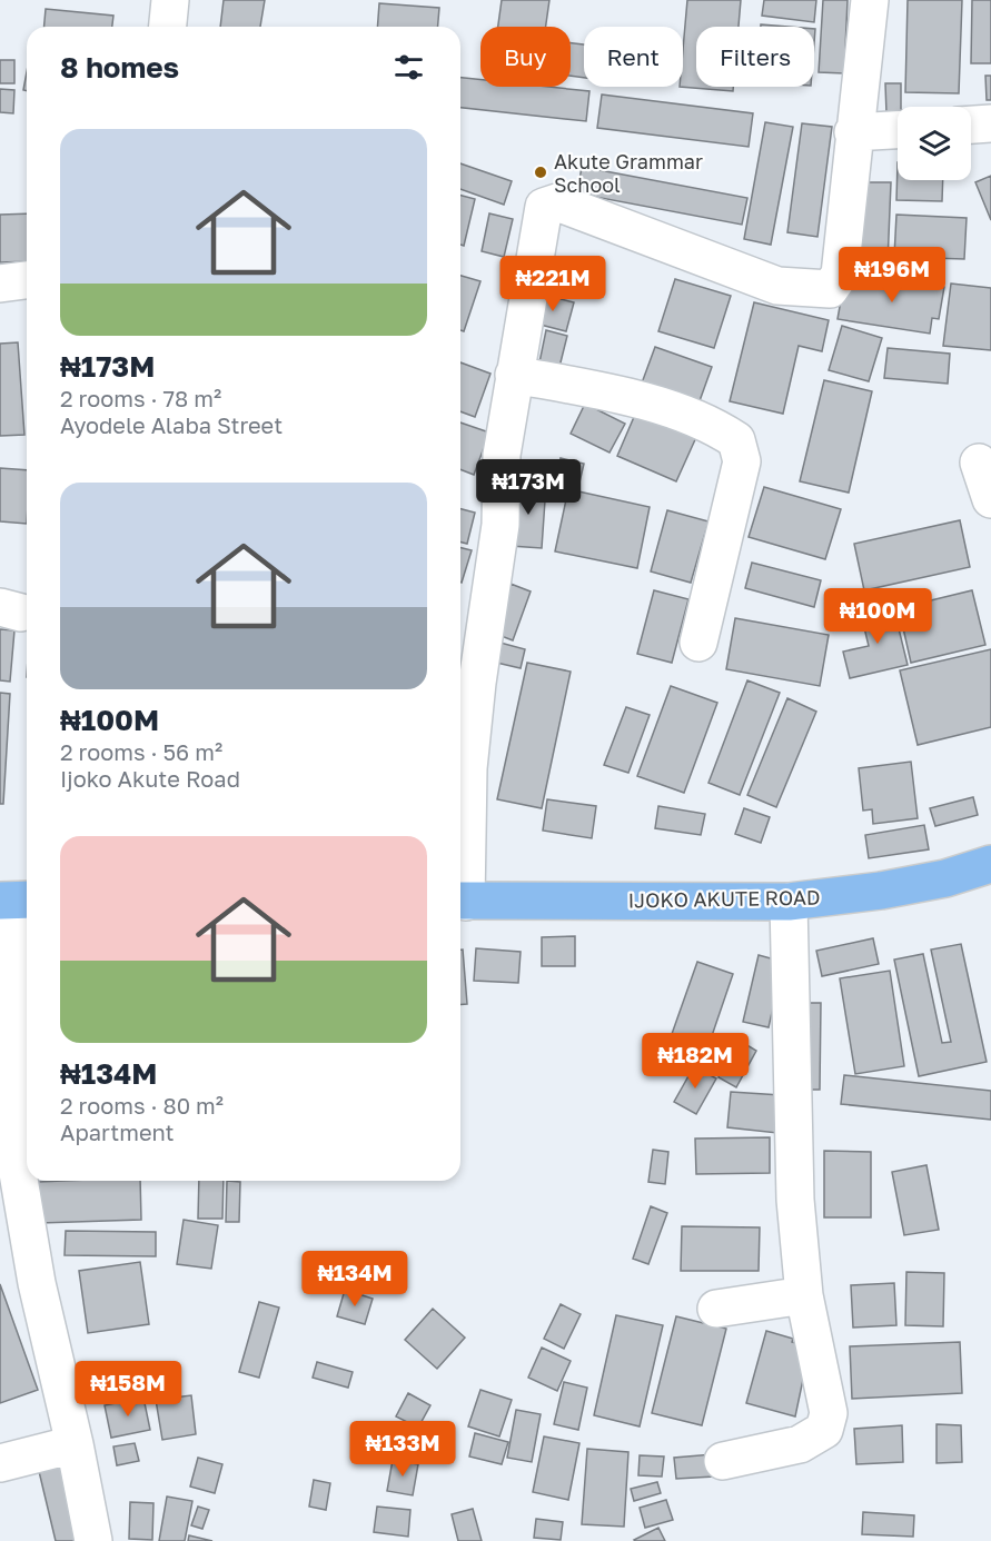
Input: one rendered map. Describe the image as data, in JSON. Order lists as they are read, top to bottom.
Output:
{
  "streets": {
    "main road": ["IJOKO AKUTE ROAD"]
  },
  "places": ["Akute Grammar School"],
  "page": {
    "chip": ["Buy", "Rent", "Filters"],
    "heading": "8 homes",
    "list": [
      {
        "name": "₦173M",
        "note": "2 rooms · 78 m² · Ayodele Alaba Street"
      },
      {
        "name": "₦100M",
        "note": "2 rooms · 56 m² · Ijoko Akute Road"
      },
      {
        "name": "₦134M",
        "note": "2 rooms · 80 m² · Apartment"
      }
    ],
    "price": [
      "₦196M",
      "₦221M",
      "₦173M",
      "₦100M",
      "₦182M",
      "₦134M",
      "₦158M",
      "₦133M"
    ]
  }
}
